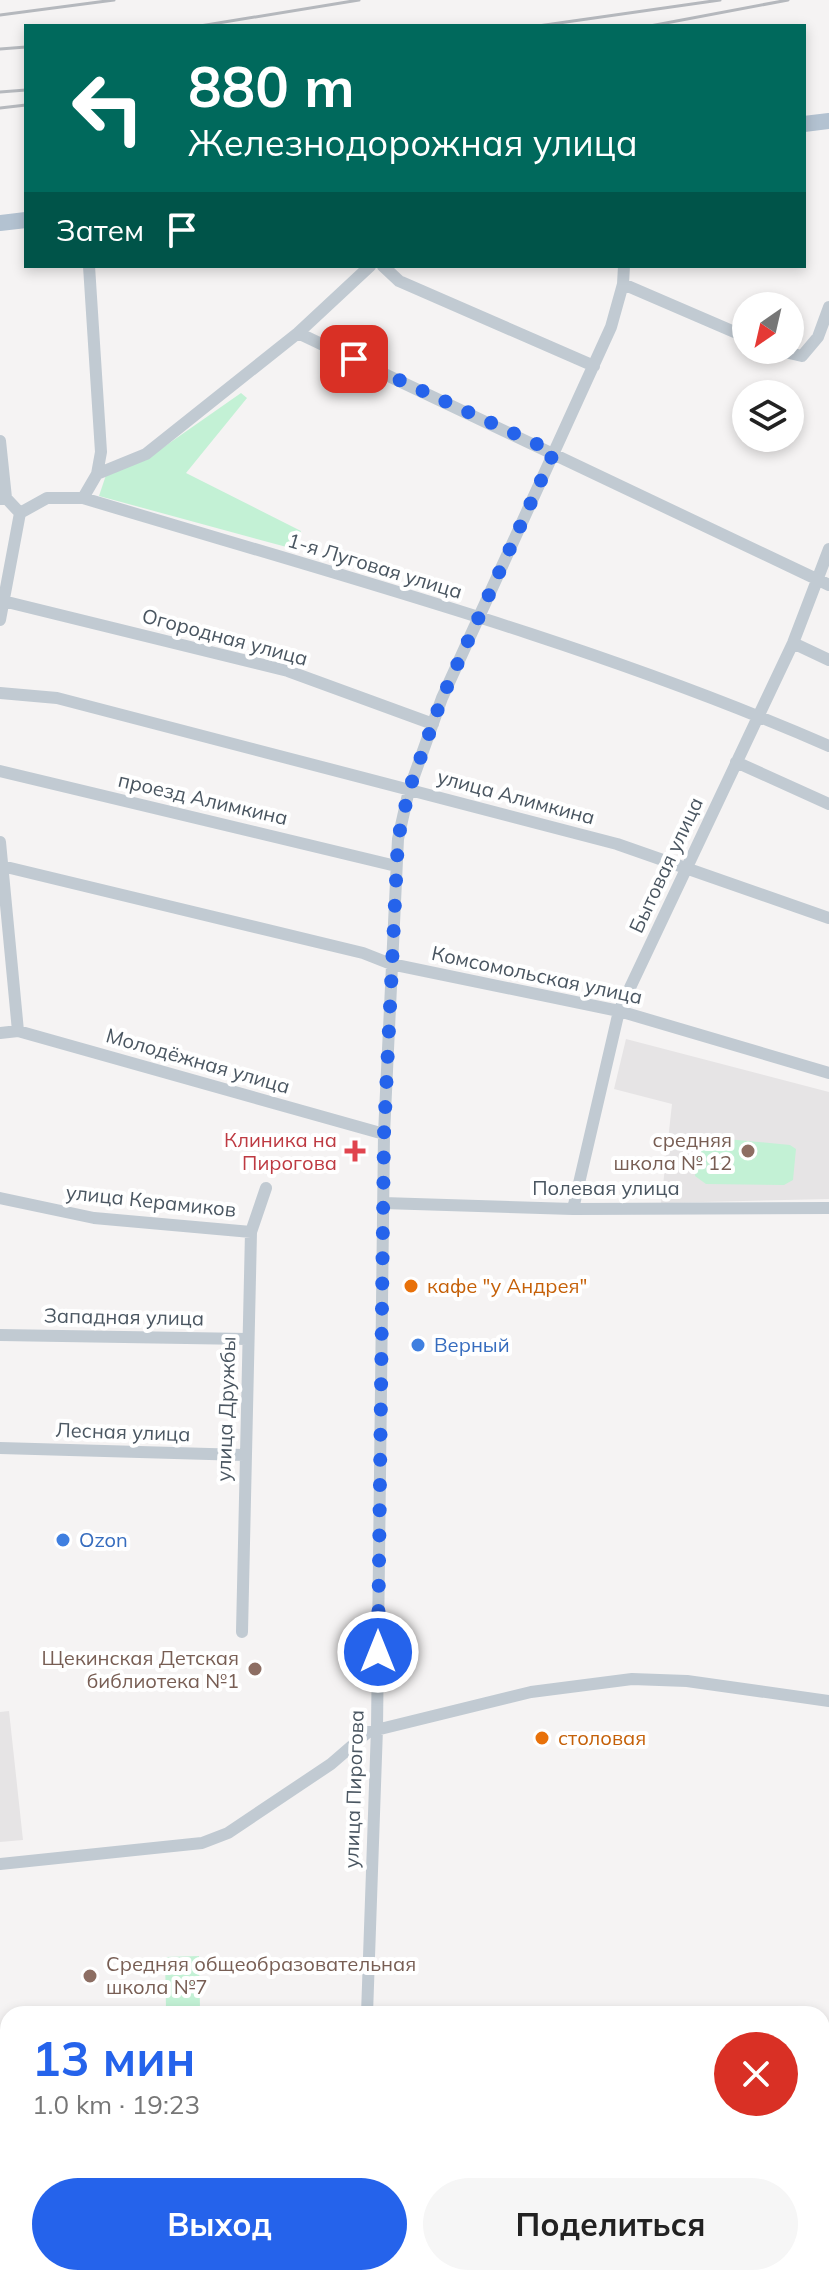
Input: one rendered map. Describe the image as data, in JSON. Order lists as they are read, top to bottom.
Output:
{
  "streets": {
    "street": [
      "1-я Луговая улица",
      "Огородная улица",
      "улица Алимкина",
      "проезд Алимкина",
      "Бытовая улица",
      "Комсомольская улица",
      "Молодёжная улица",
      "Полевая улица",
      "улица Керамиков",
      "Западная улица",
      "улица Дружбы",
      "Лесная улица",
      "улица Пирогова"
    ]
  },
  "crossings": [
    ["1-я Луговая улица", "Бытовая улица"],
    ["1-я Луговая улица", "улица Пирогова"],
    ["Огородная улица", "улица Пирогова"],
    ["улица Алимкина", "Бытовая улица"],
    ["улица Алимкина", "улица Пирогова"],
    ["проезд Алимкина", "улица Пирогова"],
    ["Бытовая улица", "Комсомольская улица"],
    ["Бытовая улица", "Полевая улица"],
    ["Комсомольская улица", "улица Пирогова"],
    ["Молодёжная улица", "улица Пирогова"],
    ["Полевая улица", "улица Пирогова"],
    ["улица Керамиков", "улица Дружбы"],
    ["Западная улица", "улица Дружбы"],
    ["улица Дружбы", "Лесная улица"]
  ],
  "places": {
    "health": ["Клиника на Пирогова"],
    "other": [
      "средняя школа № 12",
      "кафе \"у Андрея\"",
      "Верный",
      "Ozon",
      "Щекинская Детская библиотека №1",
      "столовая",
      "Средняя общеобразовательная школа №7"
    ]
  },
  "north": "bottom left",
  "page": {
    "turn": ["880 m", "Железнодорожная улица"],
    "then": "Затем",
    "heading": ["13 мин", "1.0 km · 19:23"],
    "buttons": ["Выход", "Поделиться"]
  }
}
